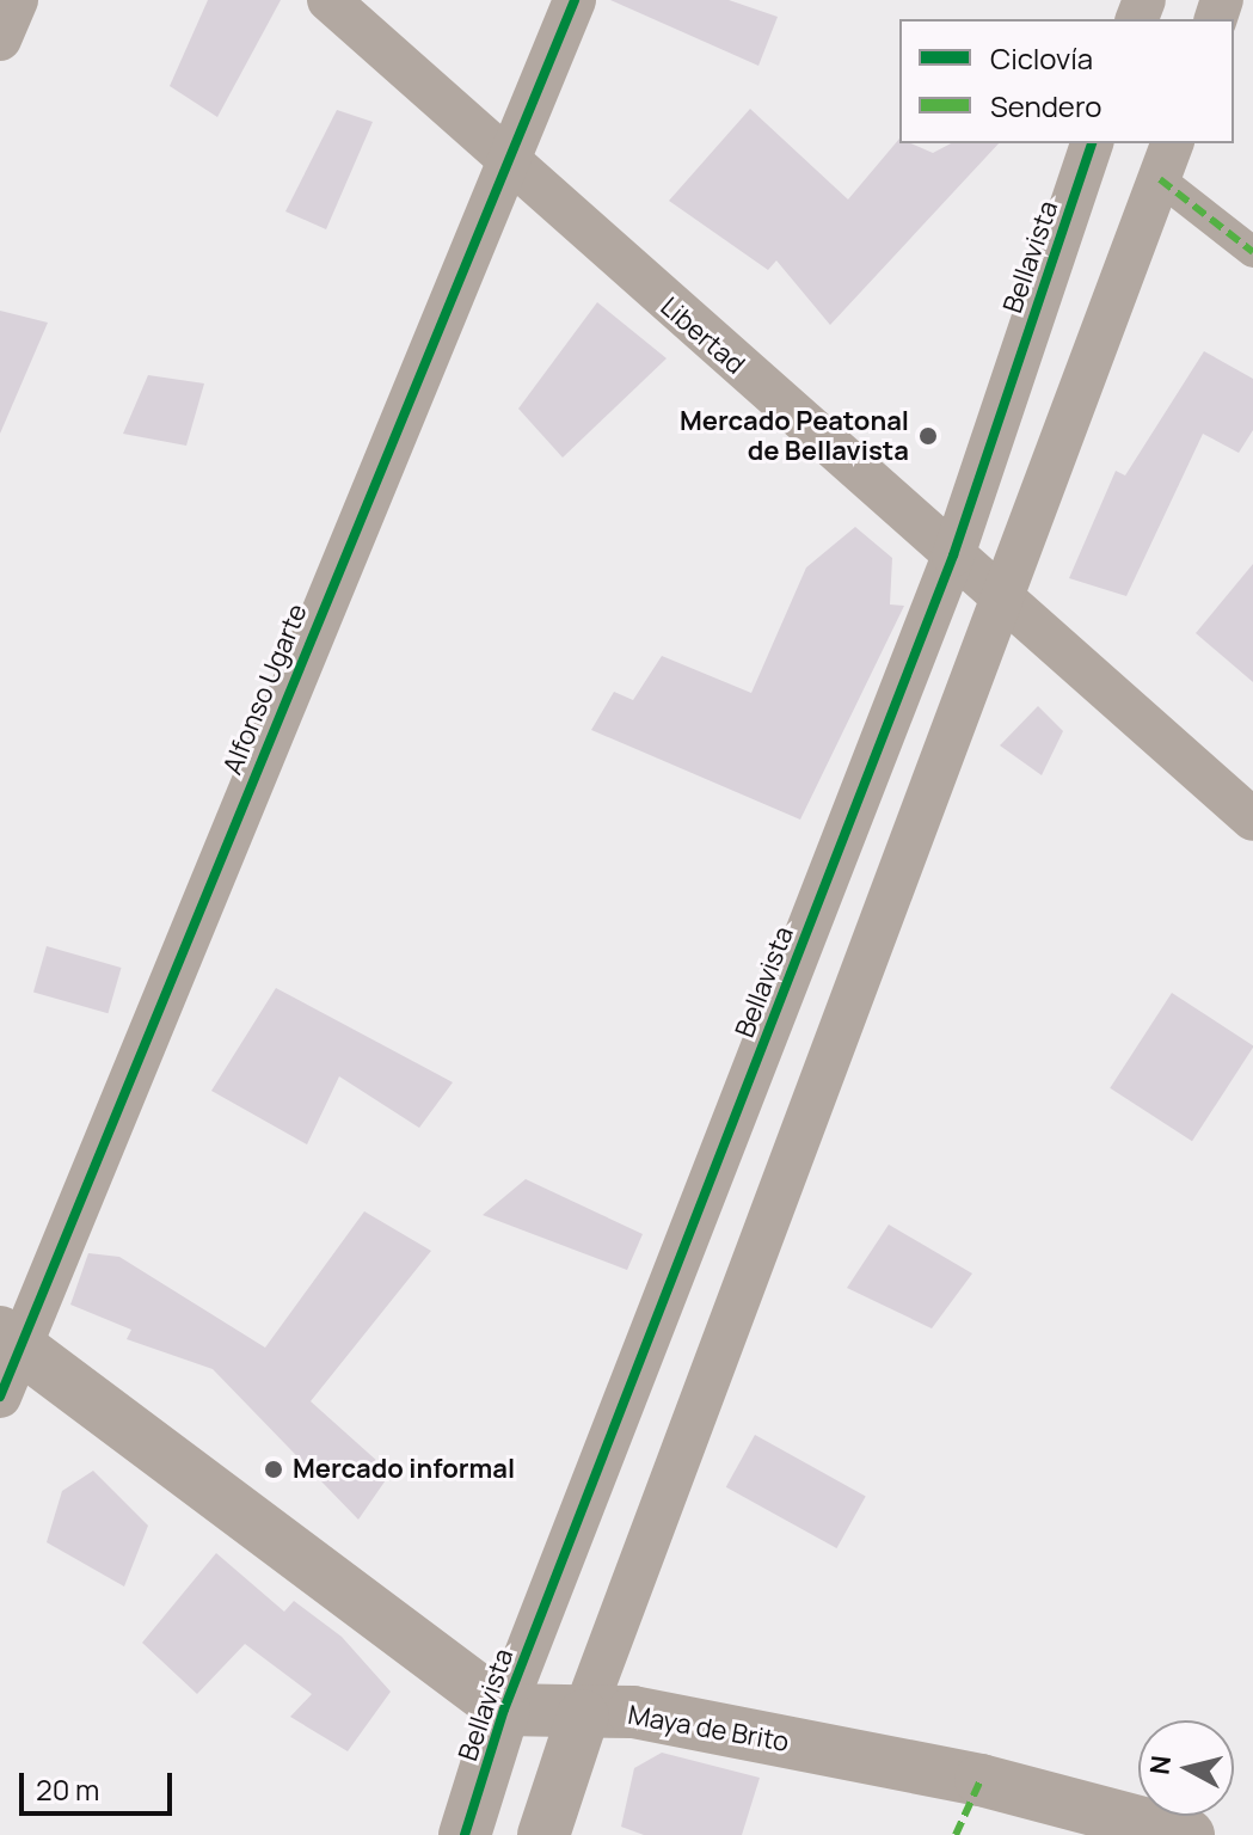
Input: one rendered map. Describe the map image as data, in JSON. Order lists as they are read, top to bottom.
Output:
{
  "streets": {
    "street": [
      "Bellavista",
      "Libertad",
      "Alfonso Ugarte",
      "Maya de Brito"
    ]
  },
  "crossings": [
    ["Bellavista", "Libertad"],
    ["Bellavista", "Maya de Brito"],
    ["Libertad", "Alfonso Ugarte"]
  ],
  "places": ["Mercado Peatonal de Bellavista", "Mercado informal"],
  "legend": ["Ciclovía", "Sendero"],
  "scale_bar": "20 m",
  "north": "left"
}
